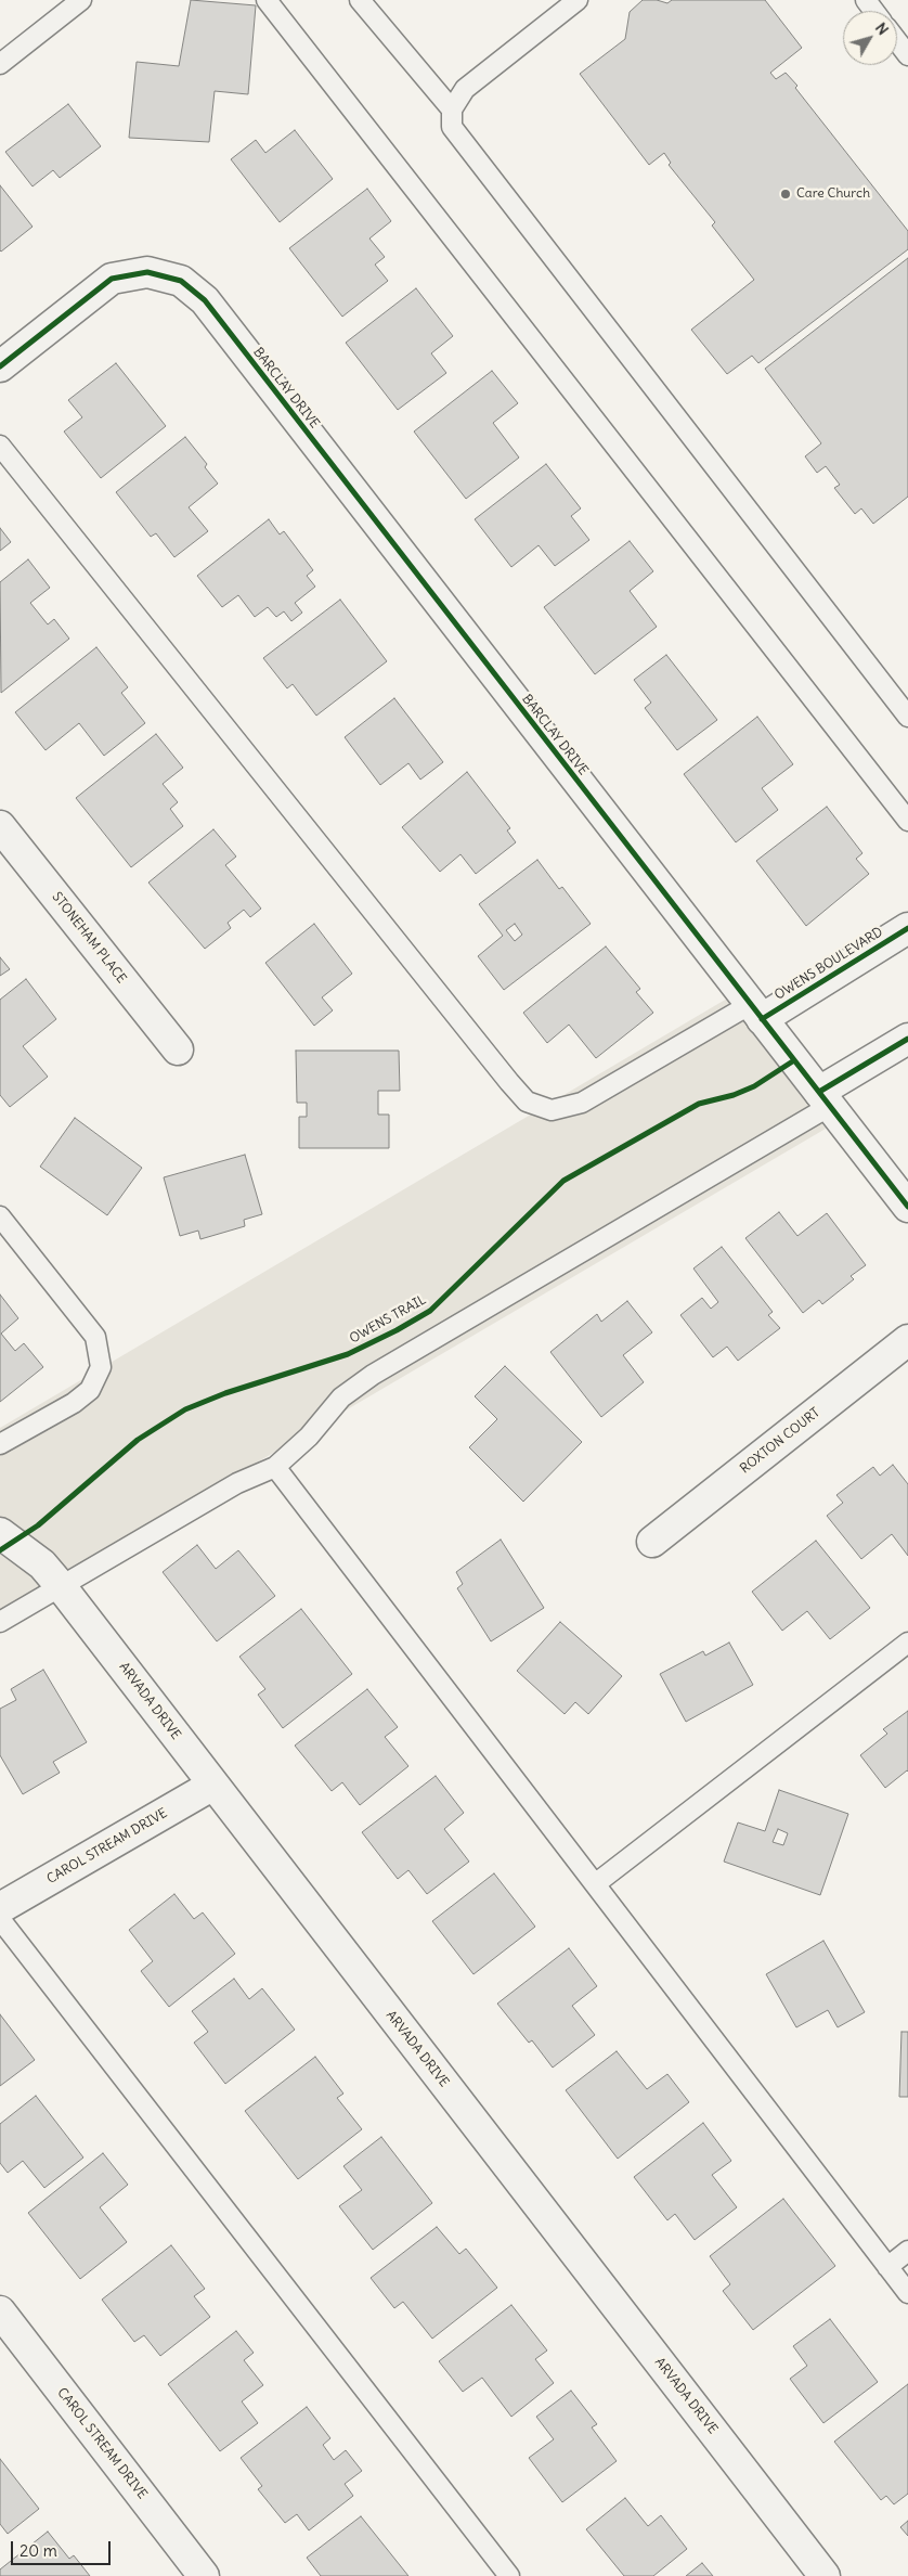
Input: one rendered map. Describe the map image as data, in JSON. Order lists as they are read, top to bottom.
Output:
{
  "streets": {
    "street": [
      "BARCLAY DRIVE",
      "STONEHAM PLACE",
      "OWENS BOULEVARD",
      "ROXTON COURT",
      "ARVADA DRIVE",
      "CAROL STREAM DRIVE"
    ],
    "cycle path": ["OWENS TRAIL"]
  },
  "crossings": [
    ["BARCLAY DRIVE", "OWENS BOULEVARD"],
    ["ARVADA DRIVE", "CAROL STREAM DRIVE"]
  ],
  "places": ["Care Church"],
  "scale_bar": "20 m",
  "north": "top right"
}
